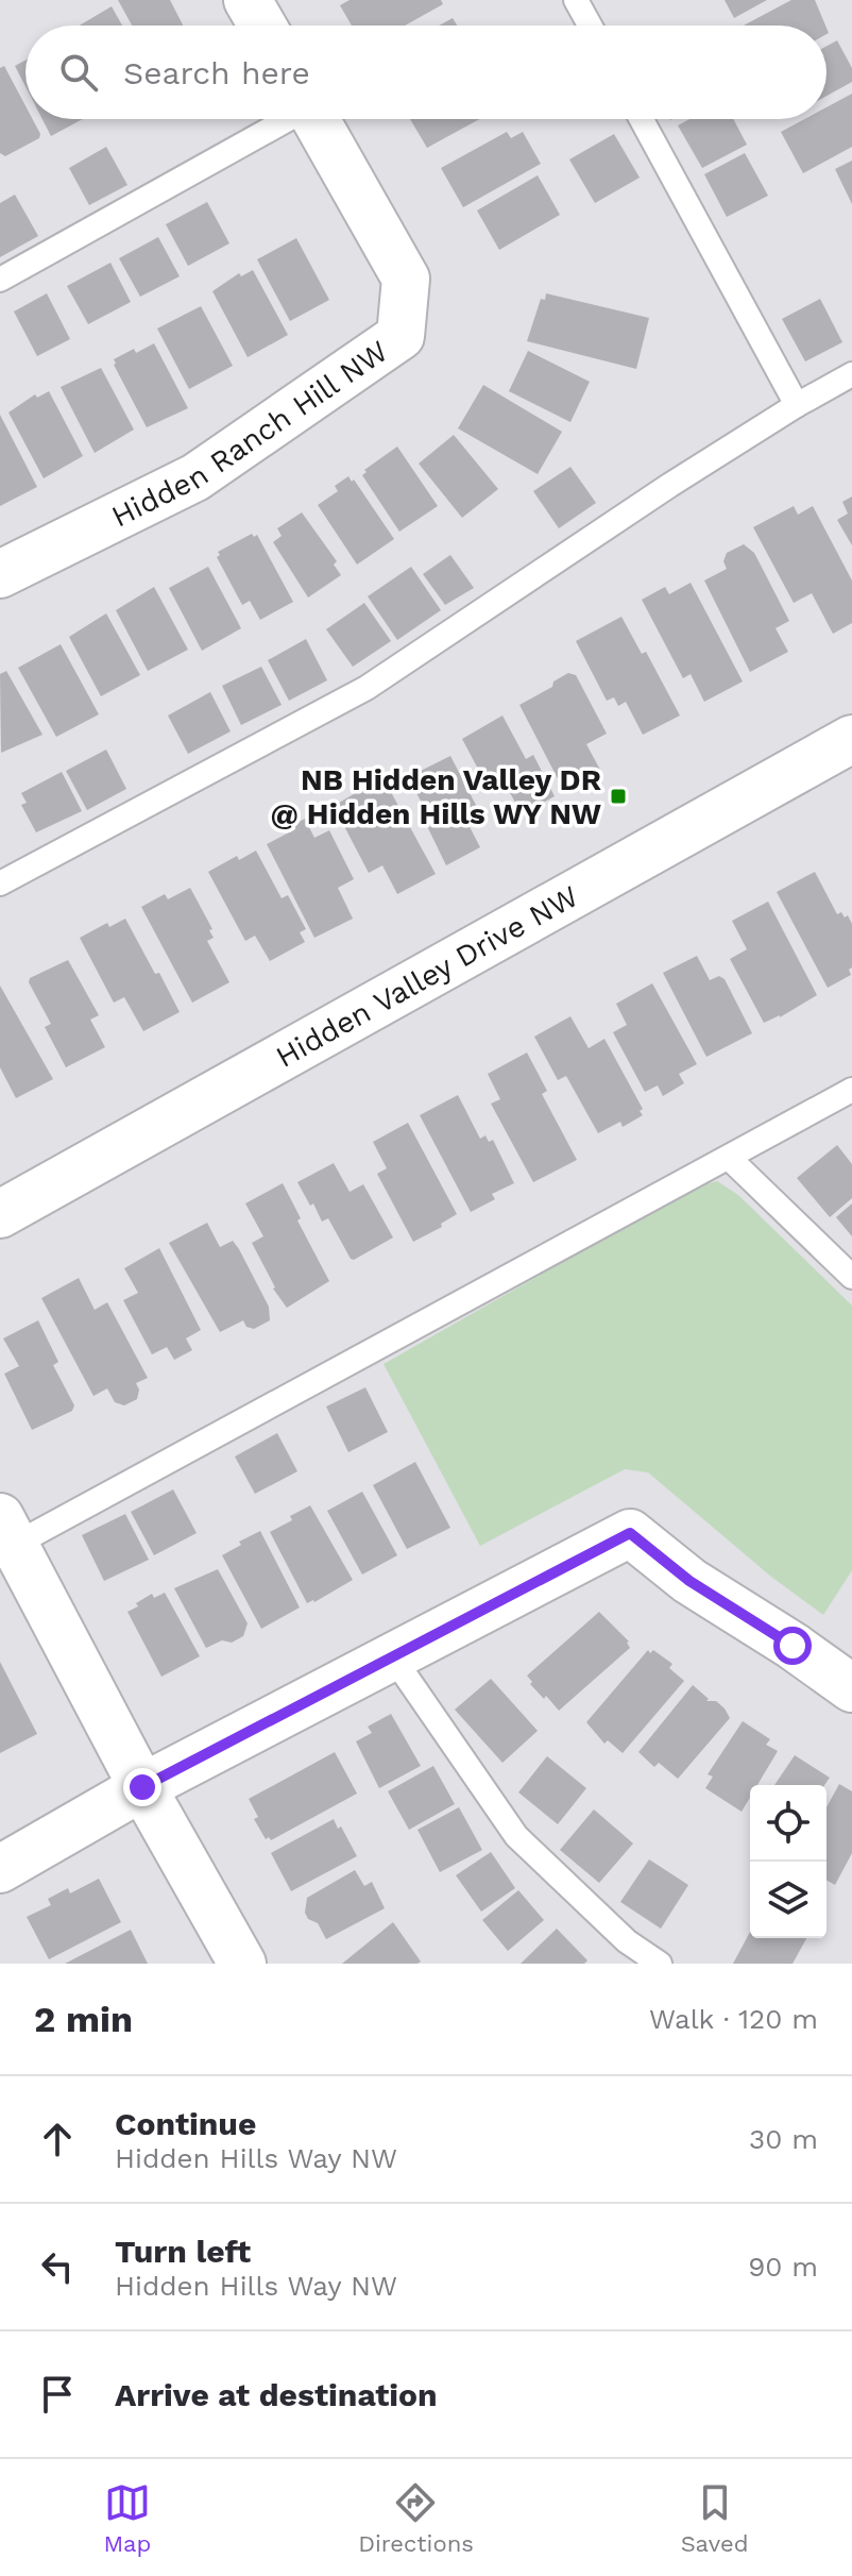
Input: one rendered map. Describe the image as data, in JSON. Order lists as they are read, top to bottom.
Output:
{
  "streets": {
    "street": ["Hidden Ranch Hill NW", "Hidden Valley Drive NW"]
  },
  "places": {
    "transit": ["NB Hidden Valley DR @ Hidden Hills WY NW"]
  },
  "page": {
    "search": "Search here",
    "heading": ["2 min", "Walk · 120 m"],
    "list": [
      ["Continue", "Hidden Hills Way NW", "30 m"],
      ["Turn left", "Hidden Hills Way NW", "90 m"],
      "Arrive at destination"
    ],
    "nav": ["Map", "Directions", "Saved"]
  }
}
